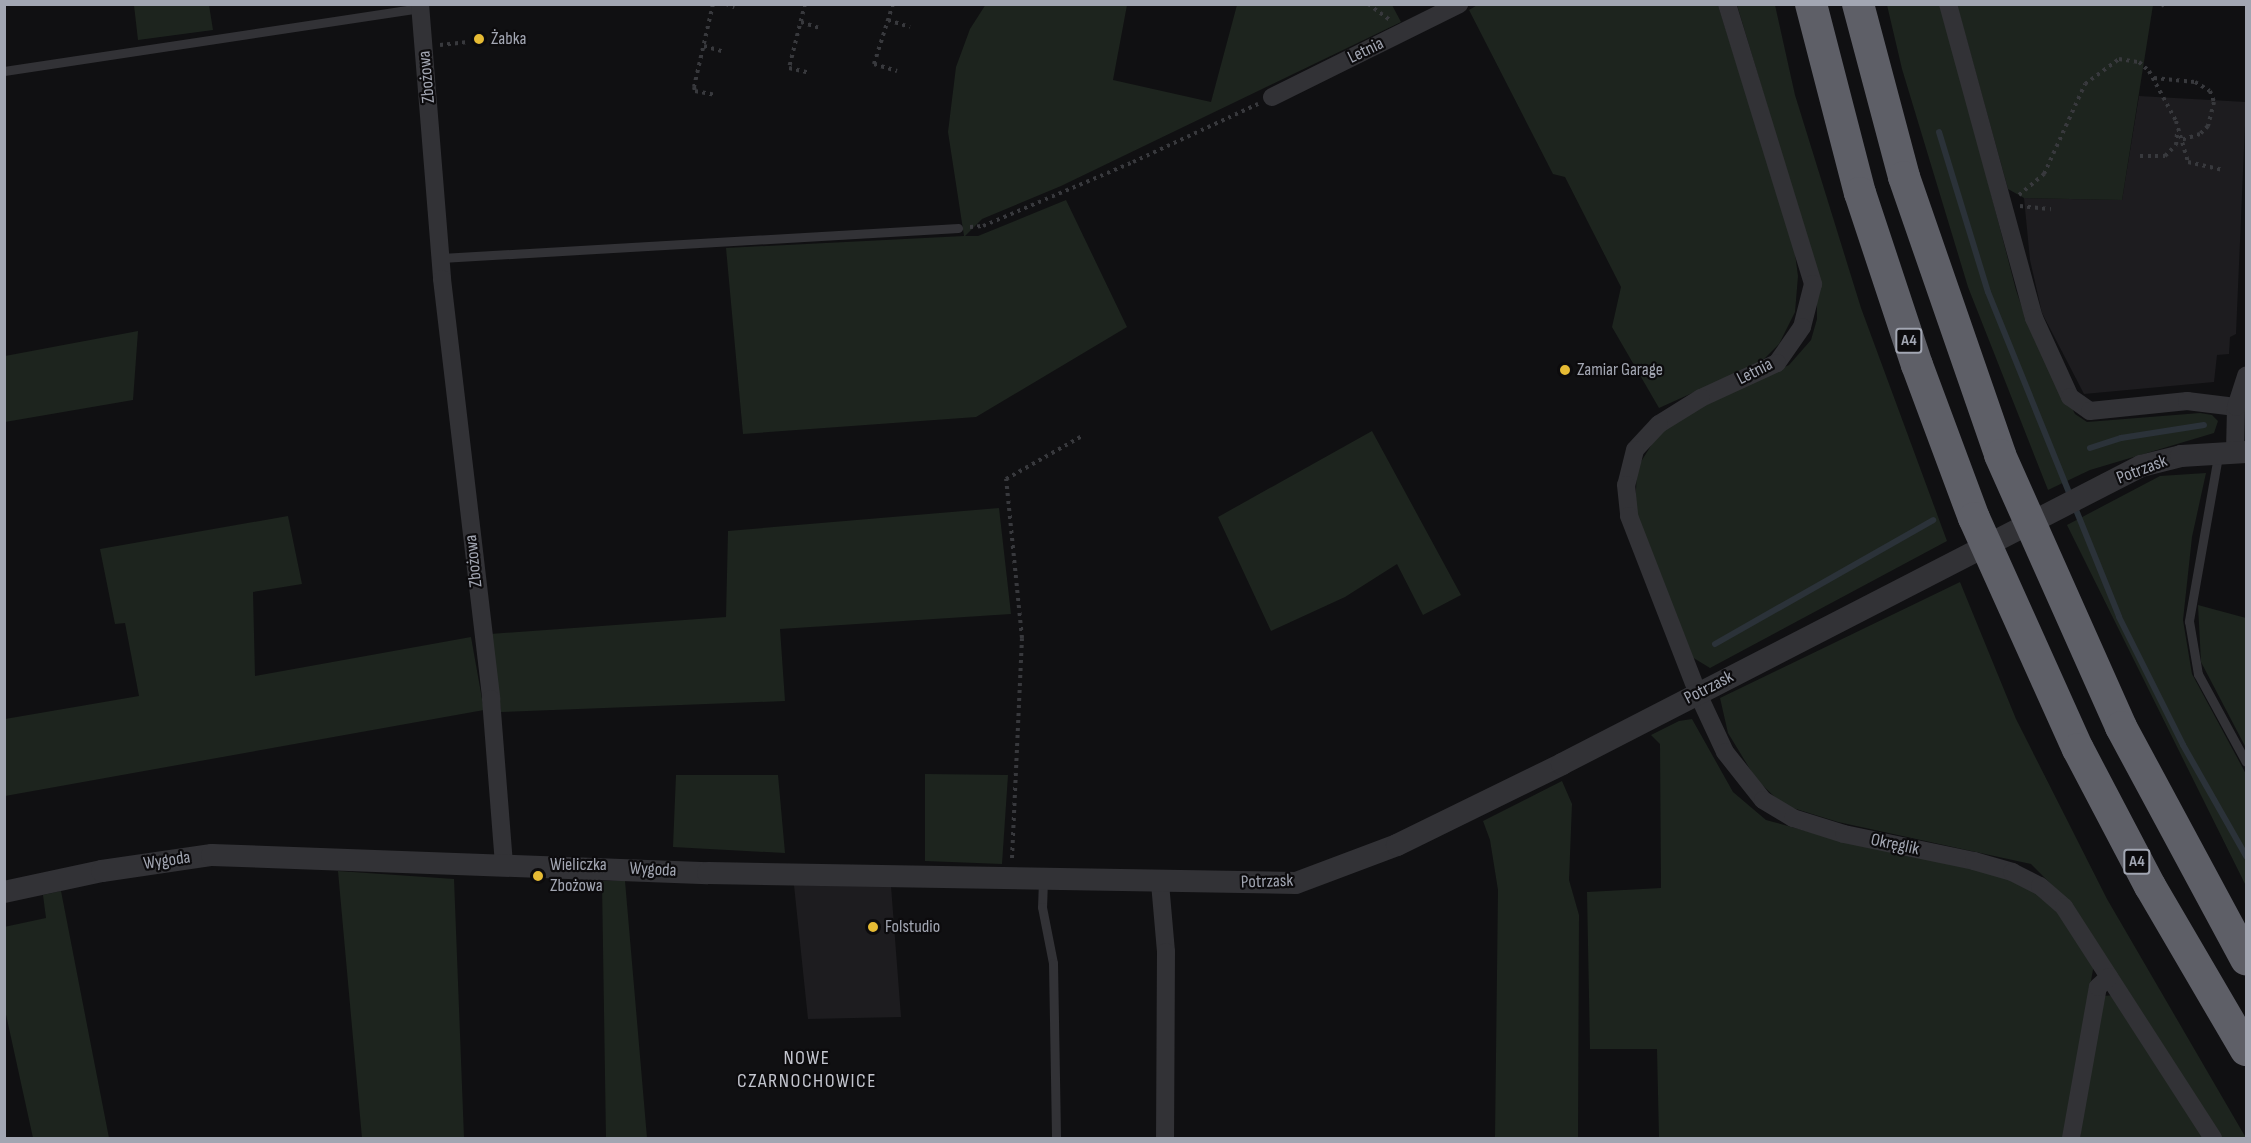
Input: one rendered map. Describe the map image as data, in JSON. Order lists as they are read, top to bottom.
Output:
{
  "streets": {
    "highway": ["A4"],
    "street": [
      "Letnia",
      "Zbożowa",
      "Potrzask",
      "Okręglik",
      "Wygoda"
    ]
  },
  "crossings": [
    ["Letnia", "Potrzask"],
    ["Letnia", "Okręglik"],
    ["Zbożowa", "Wygoda"],
    ["Potrzask", "Okręglik"],
    ["Potrzask", "Wygoda"]
  ],
  "districts": ["NOWE CZARNOCHOWICE"],
  "places": [
    "Żabka",
    "Zamiar Garage",
    "Wieliczka Zbożowa",
    "Folstudio"
  ]
}
